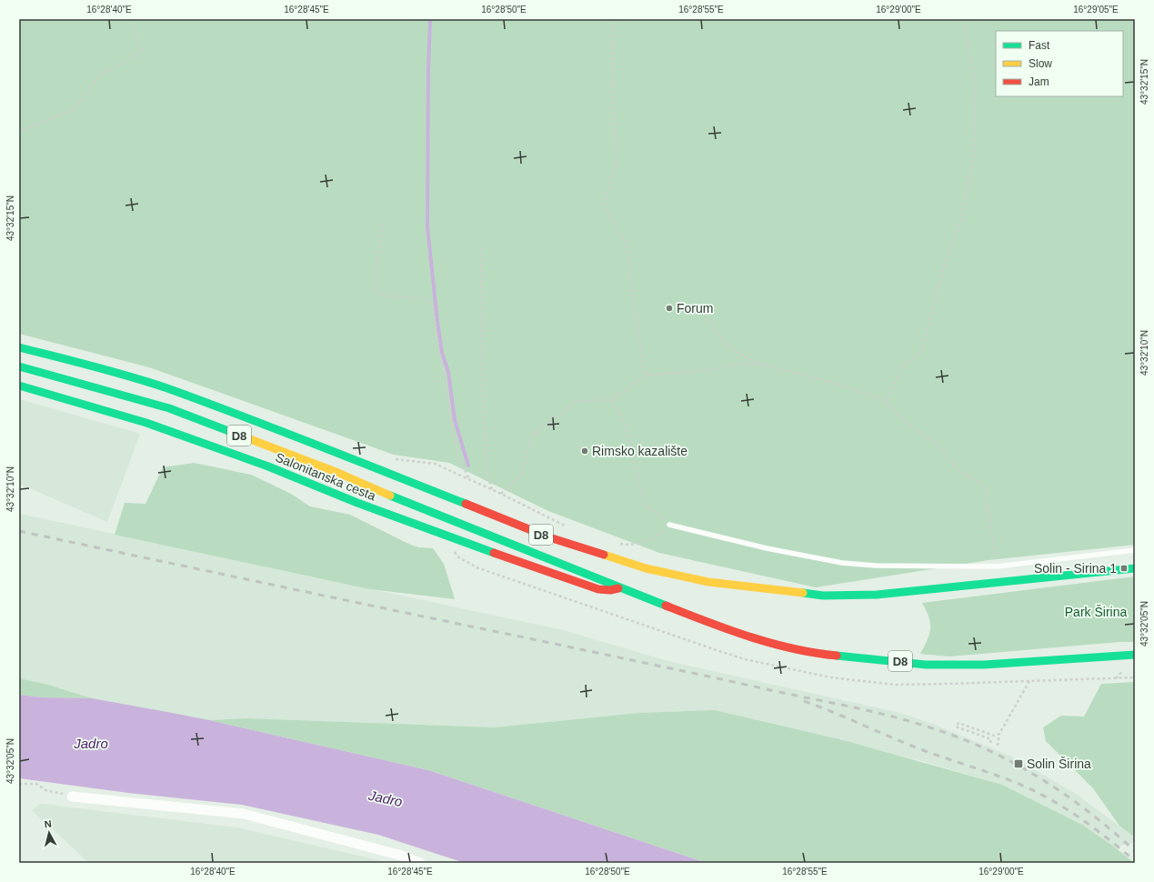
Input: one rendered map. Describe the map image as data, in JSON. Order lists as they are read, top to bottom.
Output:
{
  "streets": {
    "main road": ["D8", "Salonitanska cesta"]
  },
  "crossings": [
    ["D8", "Salonitanska cesta"]
  ],
  "water": ["Jadro"],
  "parks": ["Park Širina"],
  "places": {
    "other": ["Forum", "Rimsko kazalište"],
    "transit": ["Solin - Sirina 1", "Solin Širina"]
  },
  "legend": ["Fast", "Slow", "Jam"],
  "north": "top",
  "coordinates": [
    "16°28'40\"E",
    "16°28'45\"E",
    "16°28'50\"E",
    "16°28'55\"E",
    "16°29'00\"E",
    "16°29'05\"E",
    "43°32'15\"N",
    "43°32'10\"N",
    "43°32'05\"N"
  ]
}
